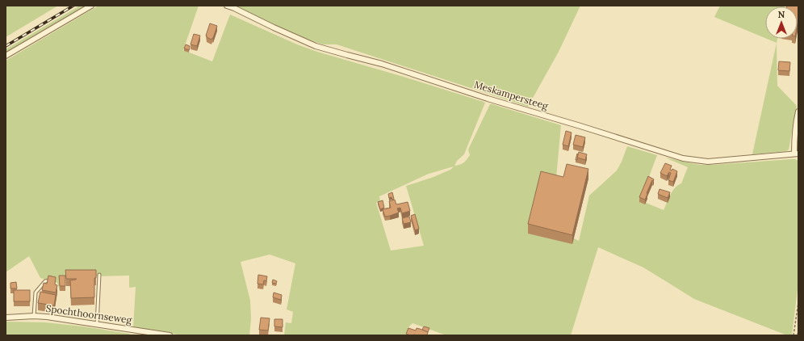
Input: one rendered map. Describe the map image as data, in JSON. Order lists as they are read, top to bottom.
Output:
{
  "streets": {
    "street": ["Meskampersteeg", "Spochthoornseweg"]
  },
  "north": "top"
}
